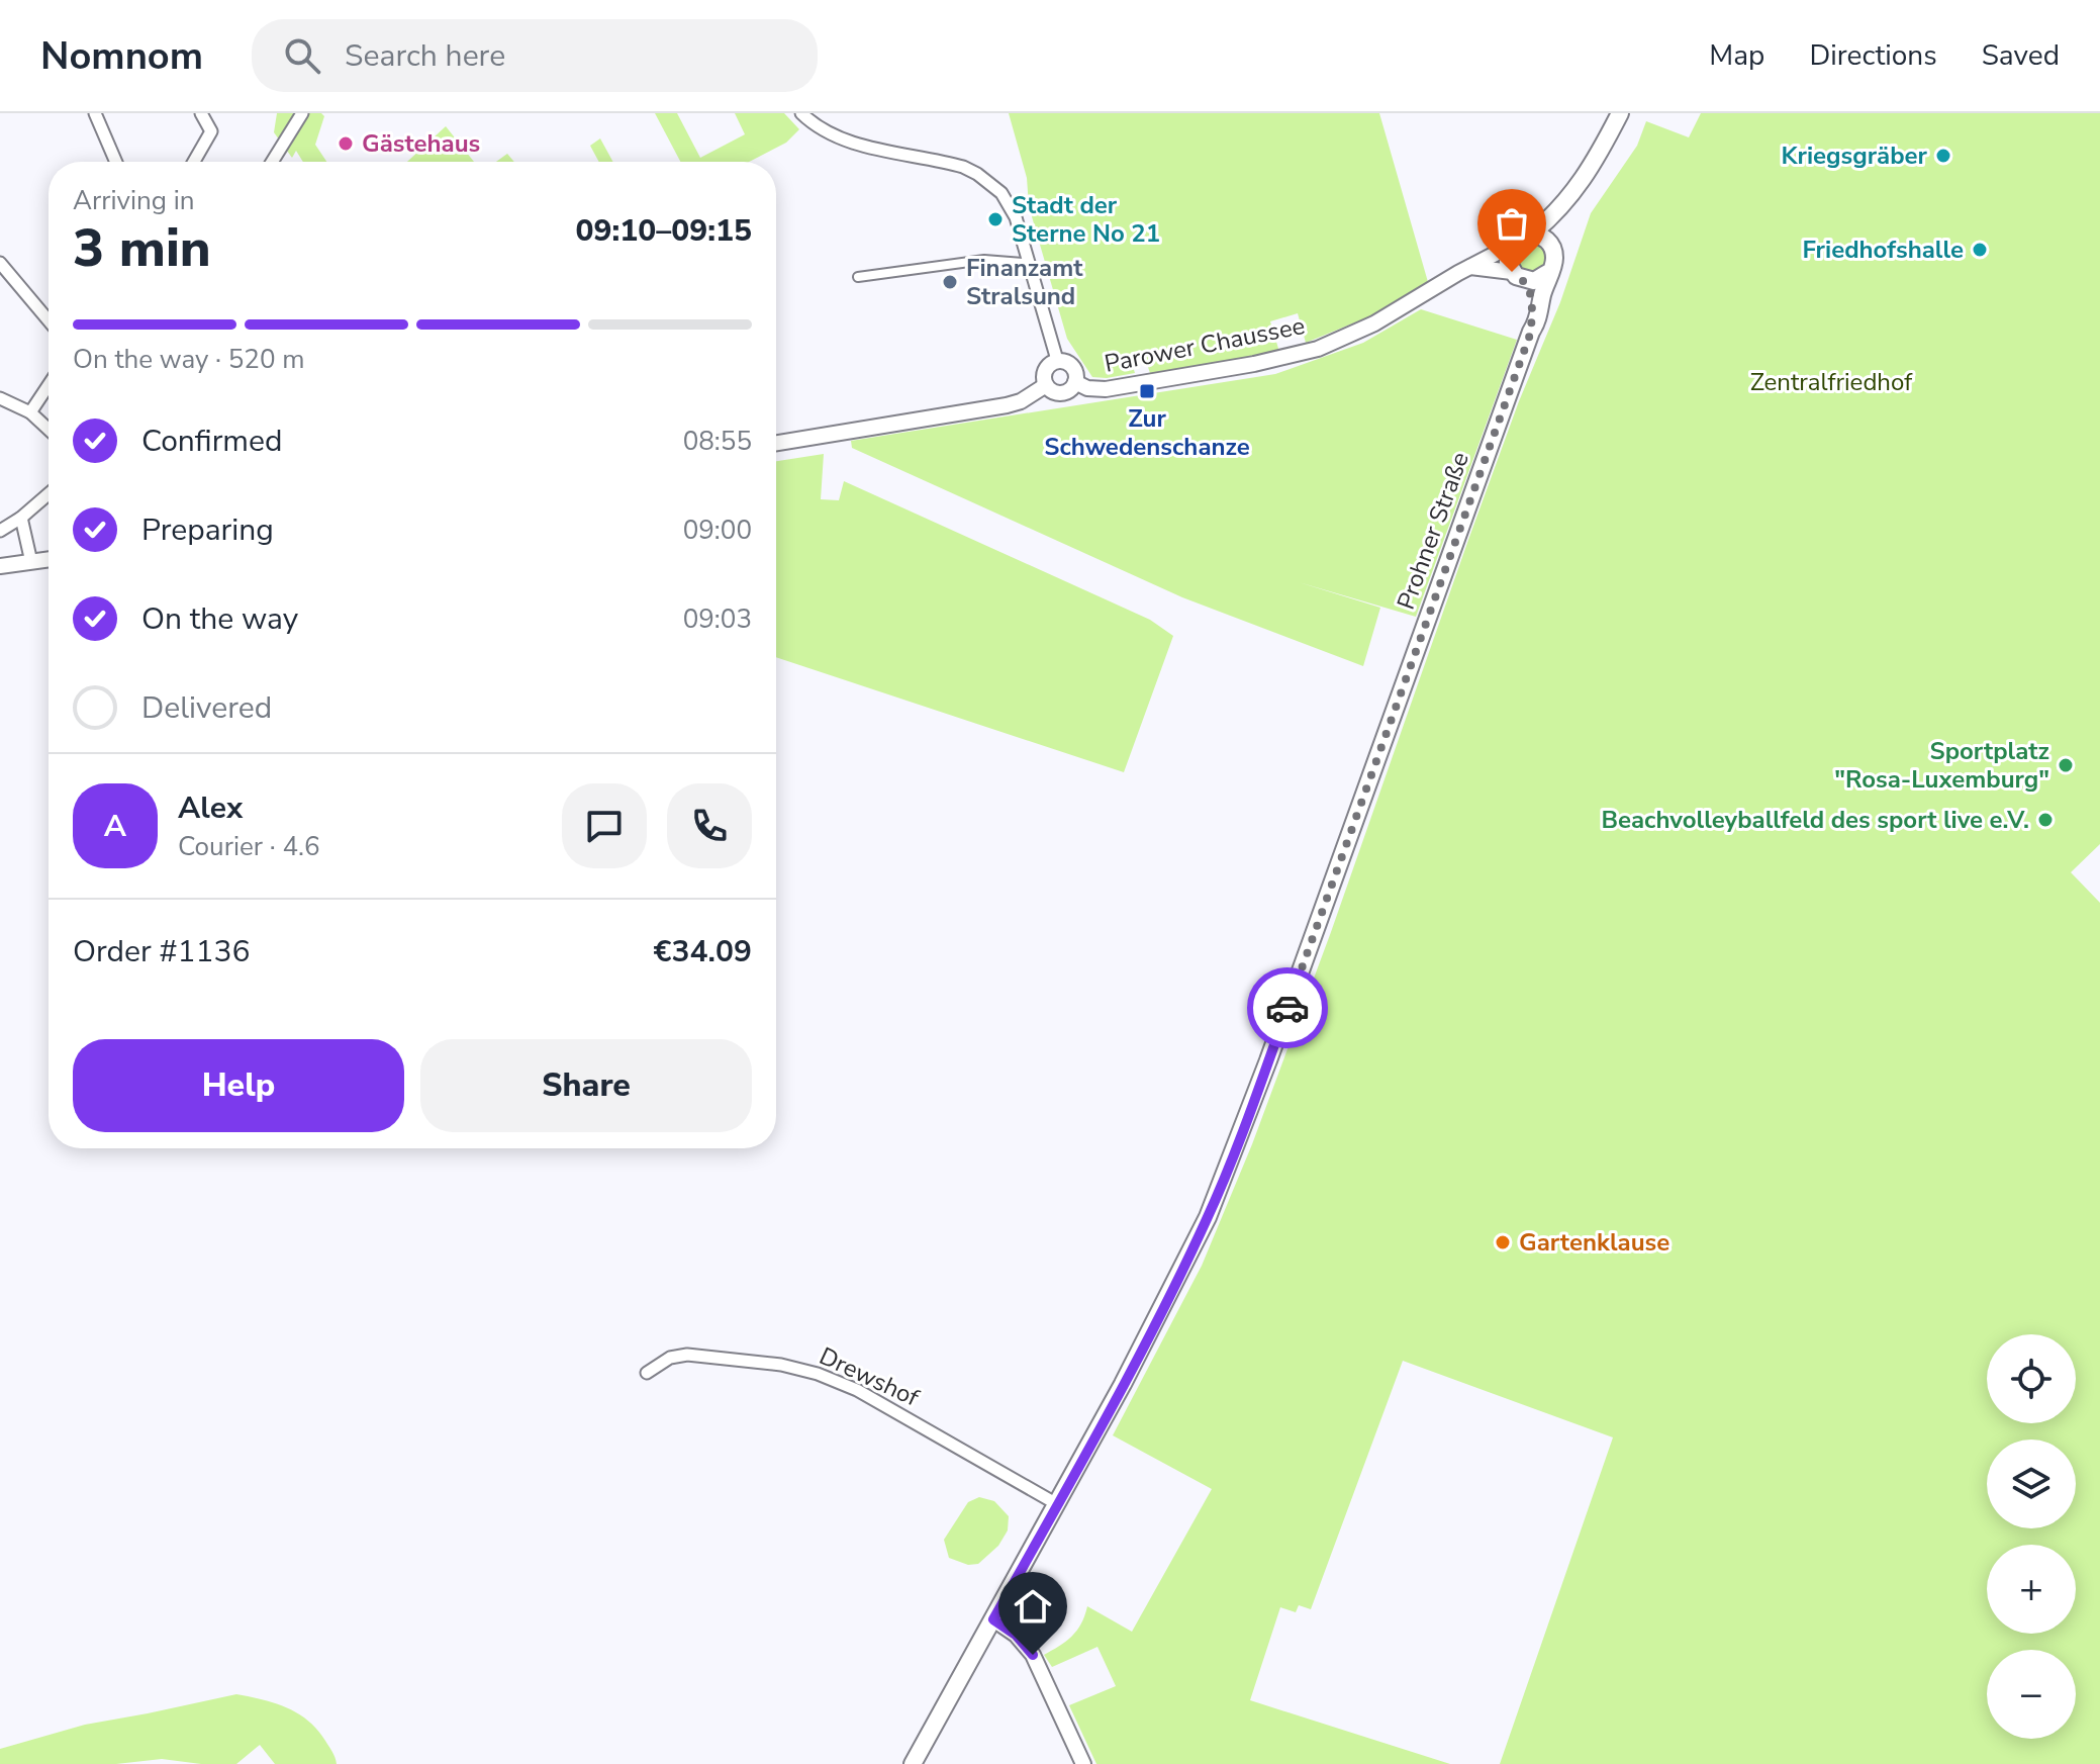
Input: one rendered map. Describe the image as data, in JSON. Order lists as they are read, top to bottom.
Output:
{
  "streets": {
    "main road": ["Parower Chaussee", "Prohner Straße"],
    "street": ["Drewshof"]
  },
  "crossings": [
    ["Parower Chaussee", "Prohner Straße"],
    ["Prohner Straße", "Drewshof"]
  ],
  "parks": ["Zentralfriedhof"],
  "places": {
    "other": [
      "Gästehaus",
      "Kriegsgräber",
      "Stadt der Sterne No 21",
      "Friedhofshalle",
      "Finanzamt Stralsund",
      "Sportplatz \"Rosa-Luxemburg\"",
      "Beachvolleyballfeld des sport live e.V.",
      "Gartenklause"
    ],
    "transit": ["Zur Schwedenschanze"]
  },
  "page": {
    "header": "Nomnom",
    "search": "Search here",
    "nav": ["Map", "Directions", "Saved"],
    "heading": ["3 min", "Arriving in", "09:10–09:15"],
    "panel": [
      "Alex",
      "Courier · 4.6",
      "Order #1136",
      "€34.09"
    ],
    "bar": "On the way · 520 m",
    "list": [
      ["Confirmed", "08:55"],
      ["Preparing", "09:00"],
      ["On the way", "09:03"],
      "Delivered"
    ],
    "round": "A",
    "buttons": ["Help", "Share"],
    "map_buttons": ["+", "−"]
  }
}
